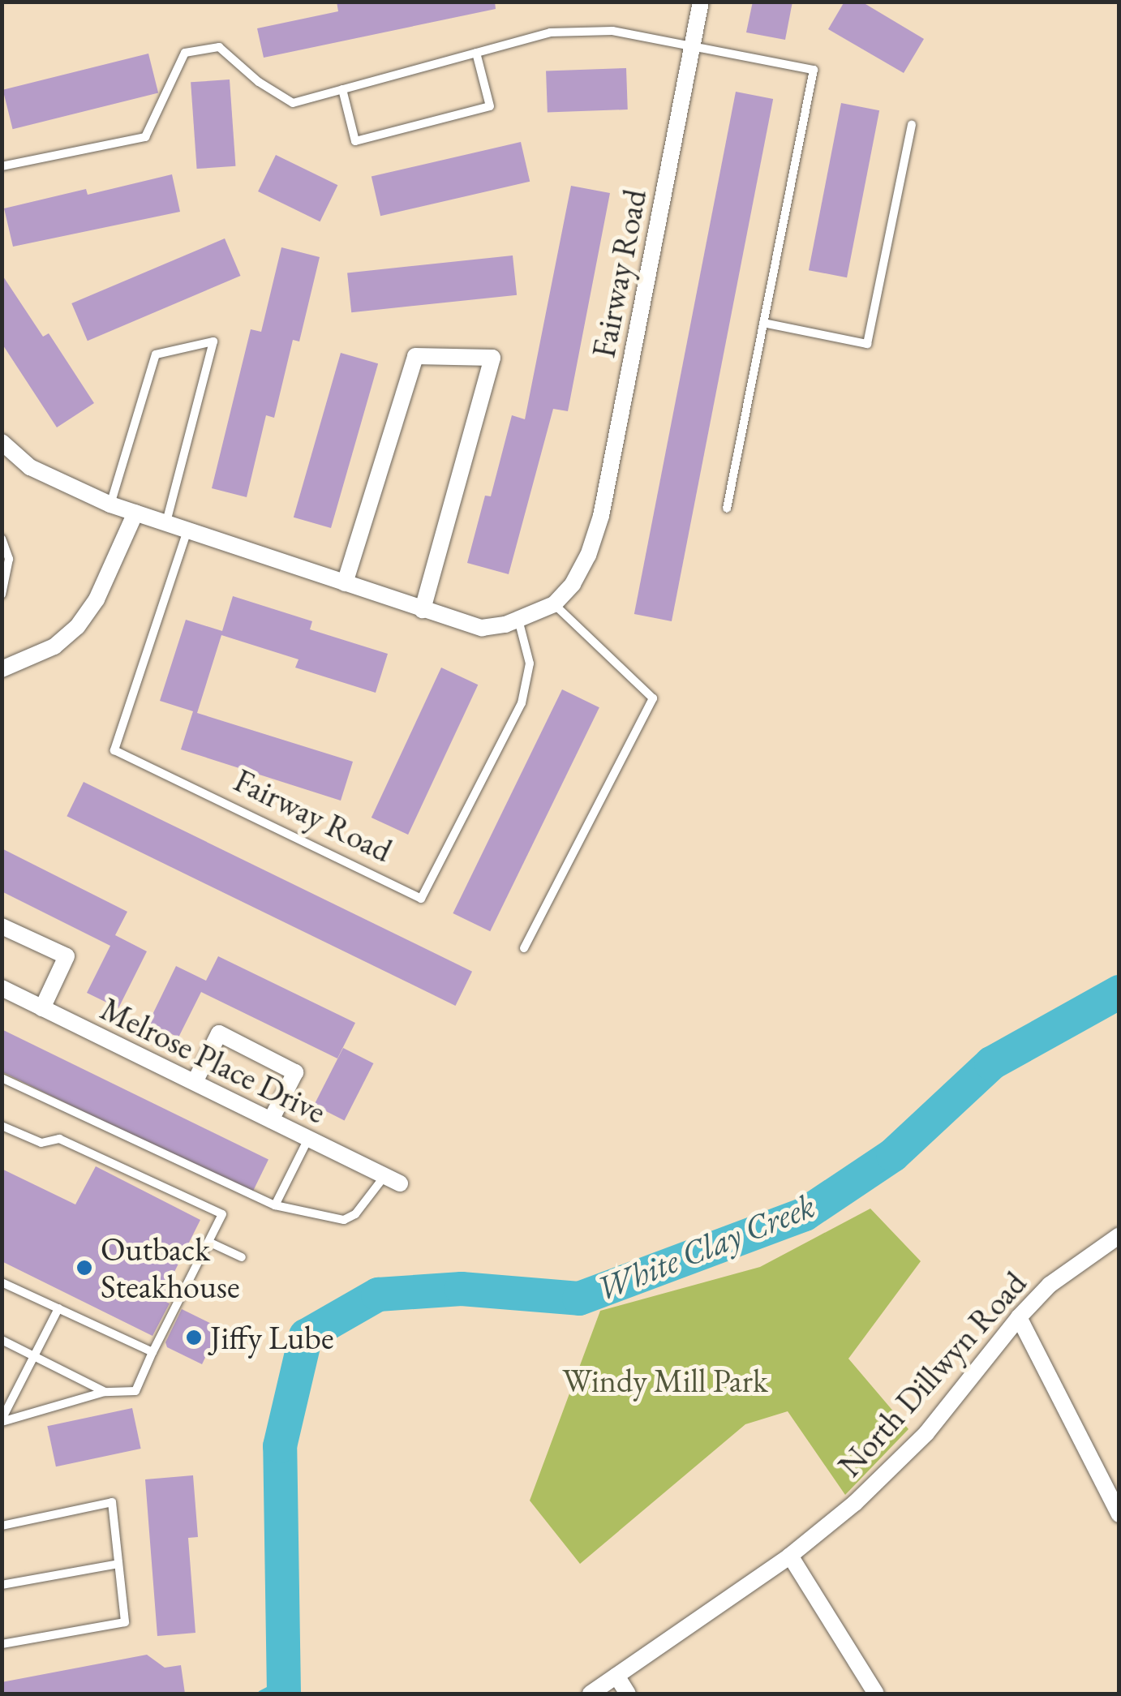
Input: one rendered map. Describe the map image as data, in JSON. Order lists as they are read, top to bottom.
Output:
{
  "streets": {
    "street": ["Fairway Road", "Melrose Place Drive", "North Dillwyn Road"]
  },
  "water": ["White Clay Creek"],
  "parks": ["Windy Mill Park"],
  "places": ["Outback Steakhouse", "Jiffy Lube"]
}
